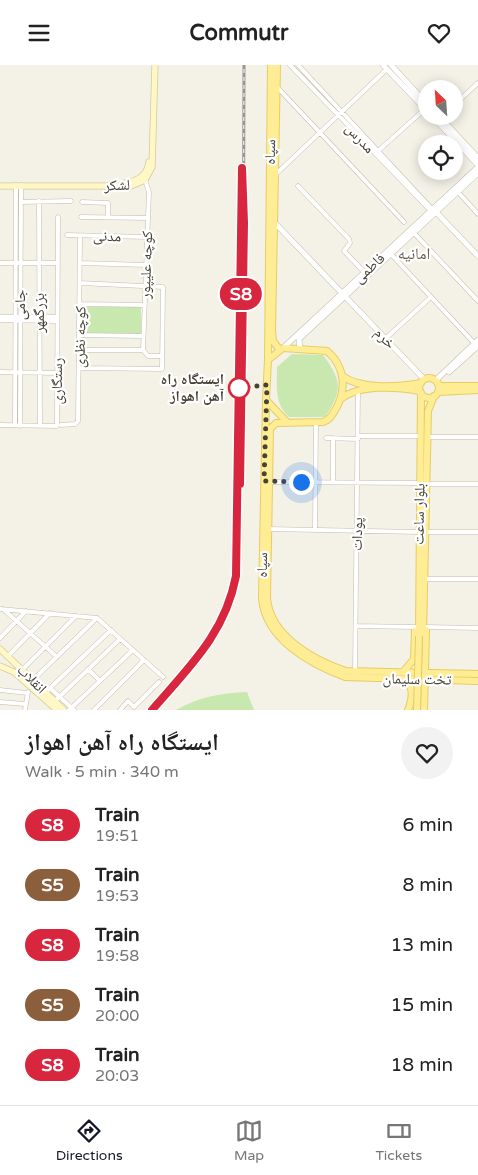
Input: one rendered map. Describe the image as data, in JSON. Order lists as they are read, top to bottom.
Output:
{
  "streets": {
    "main road": [
      "سپاه",
      "لشکر",
      "بلوار ساعت",
      "انقلاب",
      "تخت سلیمان"
    ],
    "street": [
      "مدرس",
      "مدنی",
      "کوچه علیپور",
      "فاطمی",
      "جامی",
      "بزرگمهر",
      "کوچه نظری",
      "خرم",
      "رستگاری",
      "پودات"
    ]
  },
  "crossings": [
    ["مدرس", "فاطمی"],
    ["سپاه", "فاطمی"],
    ["سپاه", "خرم"],
    ["سپاه", "پودات"],
    ["سپاه", "تخت سلیمان"],
    ["لشکر", "کوچه علیپور"],
    ["لشکر", "جامی"],
    ["مدنی", "کوچه علیپور"],
    ["مدنی", "کوچه نظری"],
    ["فاطمی", "خرم"],
    ["کوچه نظری", "رستگاری"],
    ["خرم", "بلوار ساعت"],
    ["پودات", "تخت سلیمان"]
  ],
  "districts": ["امانیه"],
  "places": ["ایستگاه راه آهن اهواز"],
  "north": "top left",
  "page": {
    "header": "Commutr",
    "on_map": "S8",
    "heading": ["ایستگاه راه آهن اهواز", "Walk · 5 min · 340 m"],
    "list": [
      {
        "mark": "S8",
        "name": "Train",
        "note": "19:51",
        "value": "6 min"
      },
      {
        "mark": "S5",
        "name": "Train",
        "note": "19:53",
        "value": "8 min"
      },
      {
        "mark": "S8",
        "name": "Train",
        "note": "19:58",
        "value": "13 min"
      },
      {
        "mark": "S5",
        "name": "Train",
        "note": "20:00",
        "value": "15 min"
      },
      {
        "mark": "S8",
        "name": "Train",
        "note": "20:03",
        "value": "18 min"
      }
    ],
    "tabs": ["Directions", "Map", "Tickets"]
  }
}
